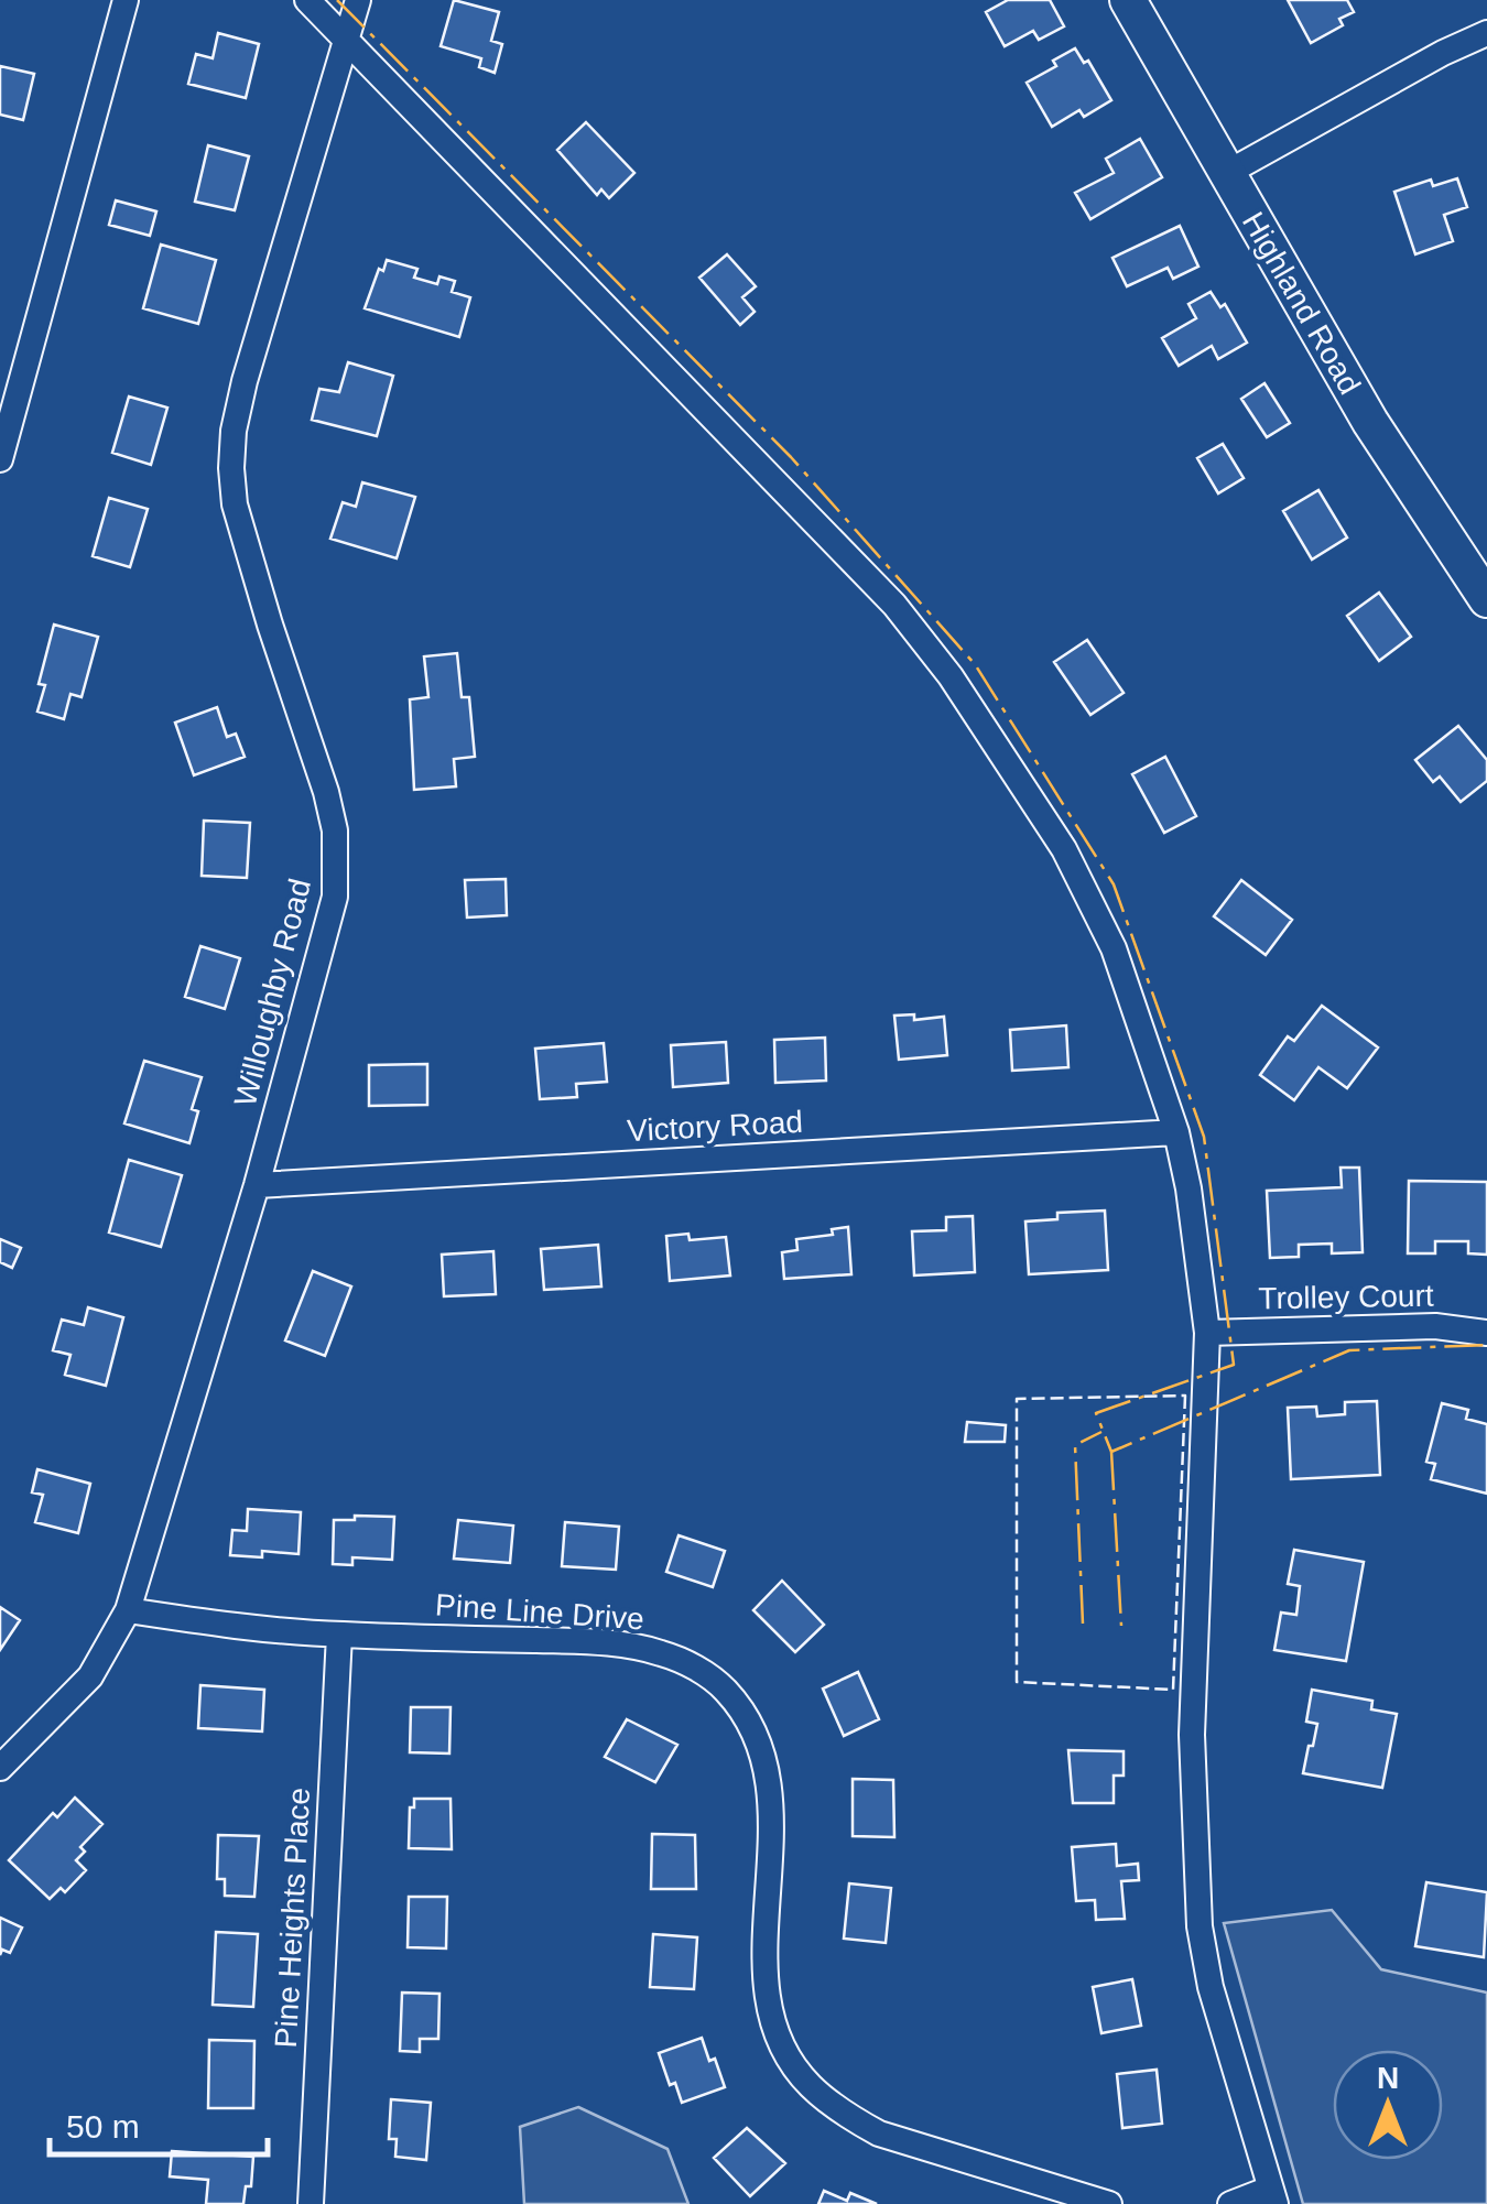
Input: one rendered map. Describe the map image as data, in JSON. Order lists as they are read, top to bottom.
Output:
{
  "streets": {
    "street": [
      "Highland Road",
      "Willoughby Road",
      "Victory Road",
      "Trolley Court",
      "Pine Line Drive",
      "Pine Heights Place"
    ]
  },
  "crossings": [
    ["Willoughby Road", "Victory Road"],
    ["Willoughby Road", "Pine Line Drive"],
    ["Pine Line Drive", "Pine Heights Place"]
  ],
  "scale_bar": "50 m",
  "north": "top"
}
